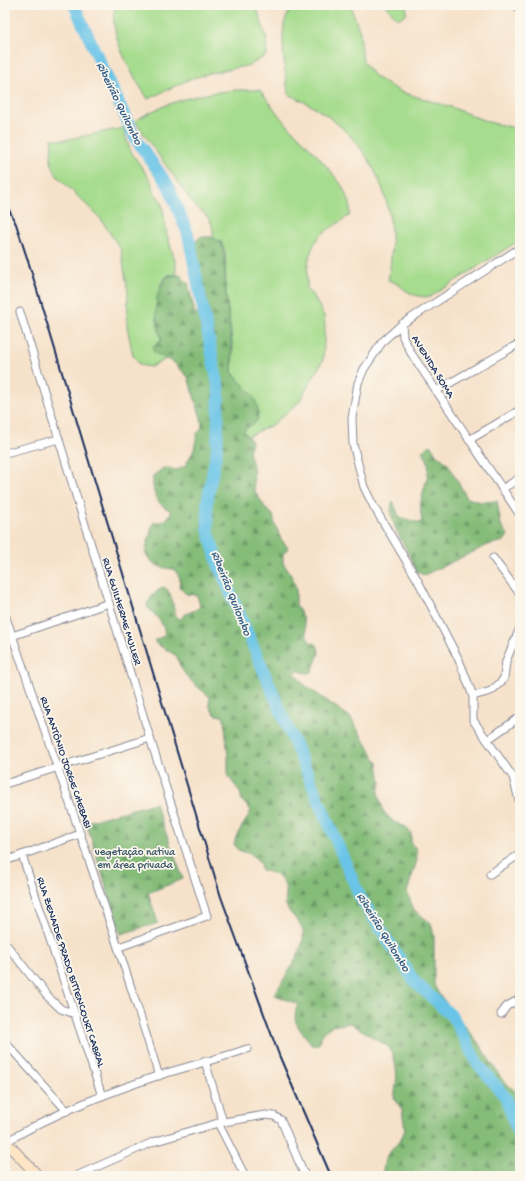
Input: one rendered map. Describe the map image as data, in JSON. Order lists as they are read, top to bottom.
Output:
{
  "streets": {
    "street": [
      "AVENIDA SOMA",
      "RUA GUILHERME MULLER",
      "RUA ANTÔNIO JORGE CHEBABI",
      "RUA ZENAIDE PRADO BITTENCOURT CABRAL"
    ]
  },
  "crossings": [
    ["RUA GUILHERME MULLER", "RUA ANTÔNIO JORGE CHEBABI"]
  ],
  "water": ["Ribeirão Quilombo"],
  "parks": ["vegetação nativa em área privada"]
}
